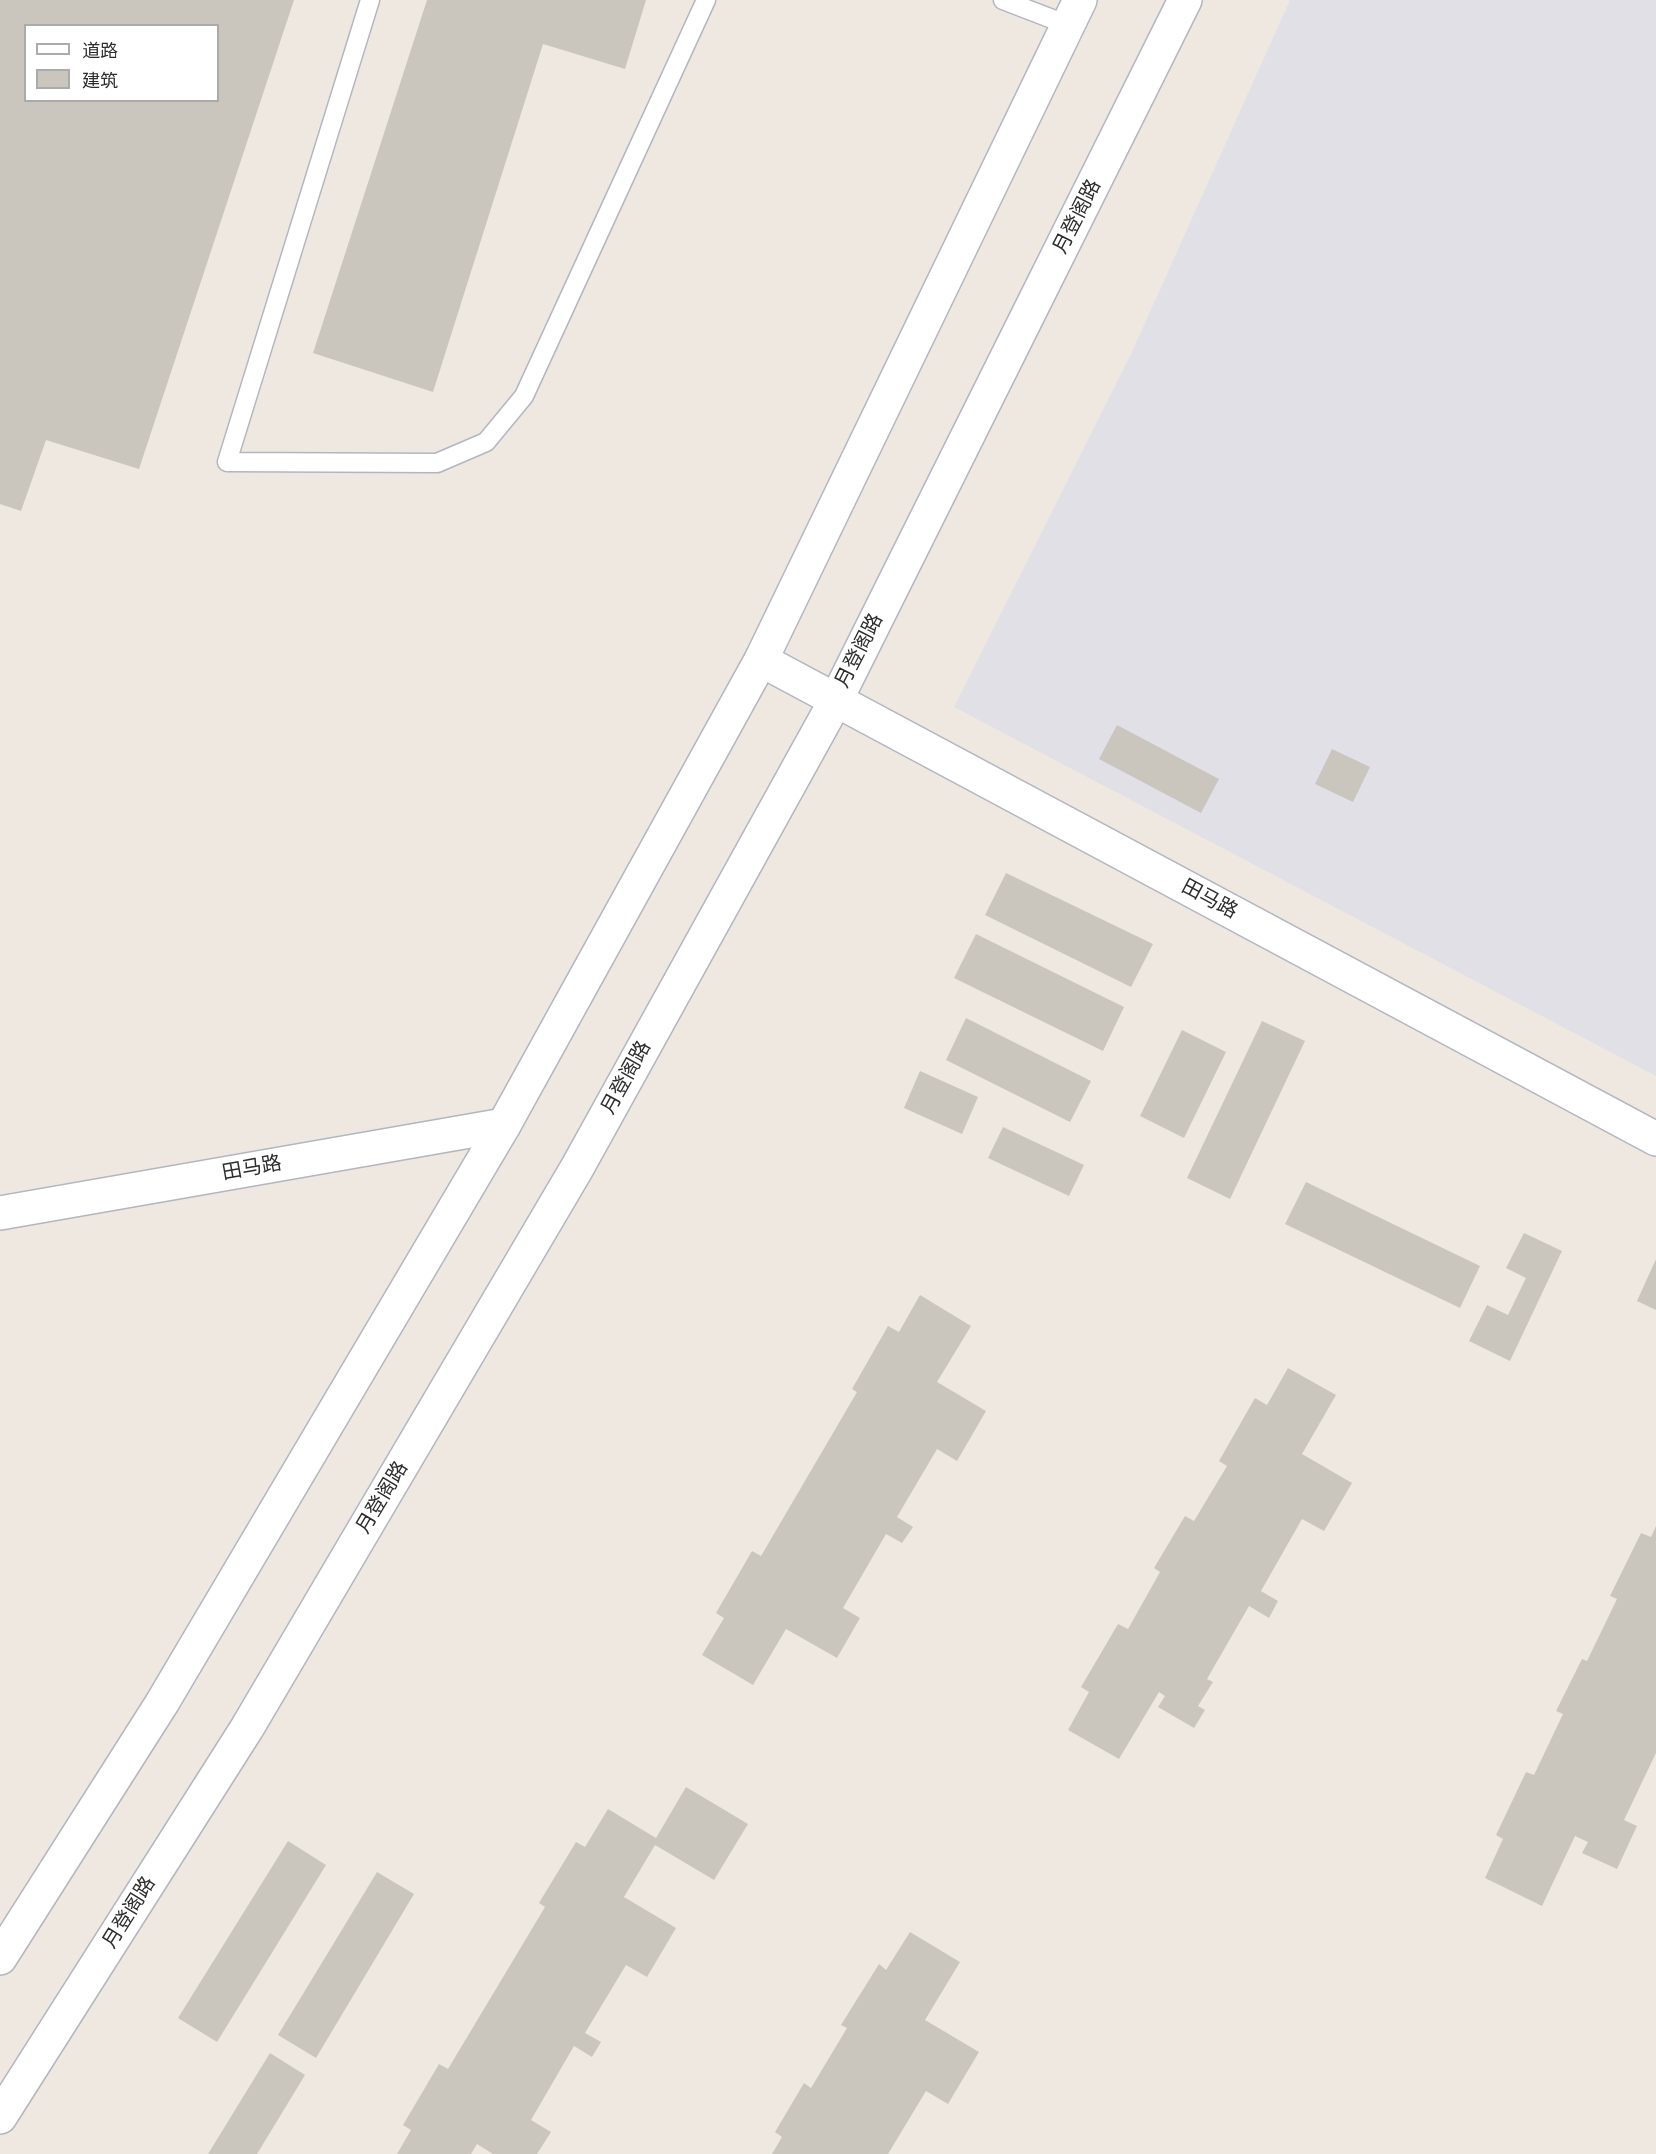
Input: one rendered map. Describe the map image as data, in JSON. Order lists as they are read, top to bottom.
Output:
{
  "streets": {
    "main road": ["月登阁路", "田马路"]
  },
  "crossings": [
    ["月登阁路", "田马路"]
  ],
  "legend": ["道路", "建筑"]
}
